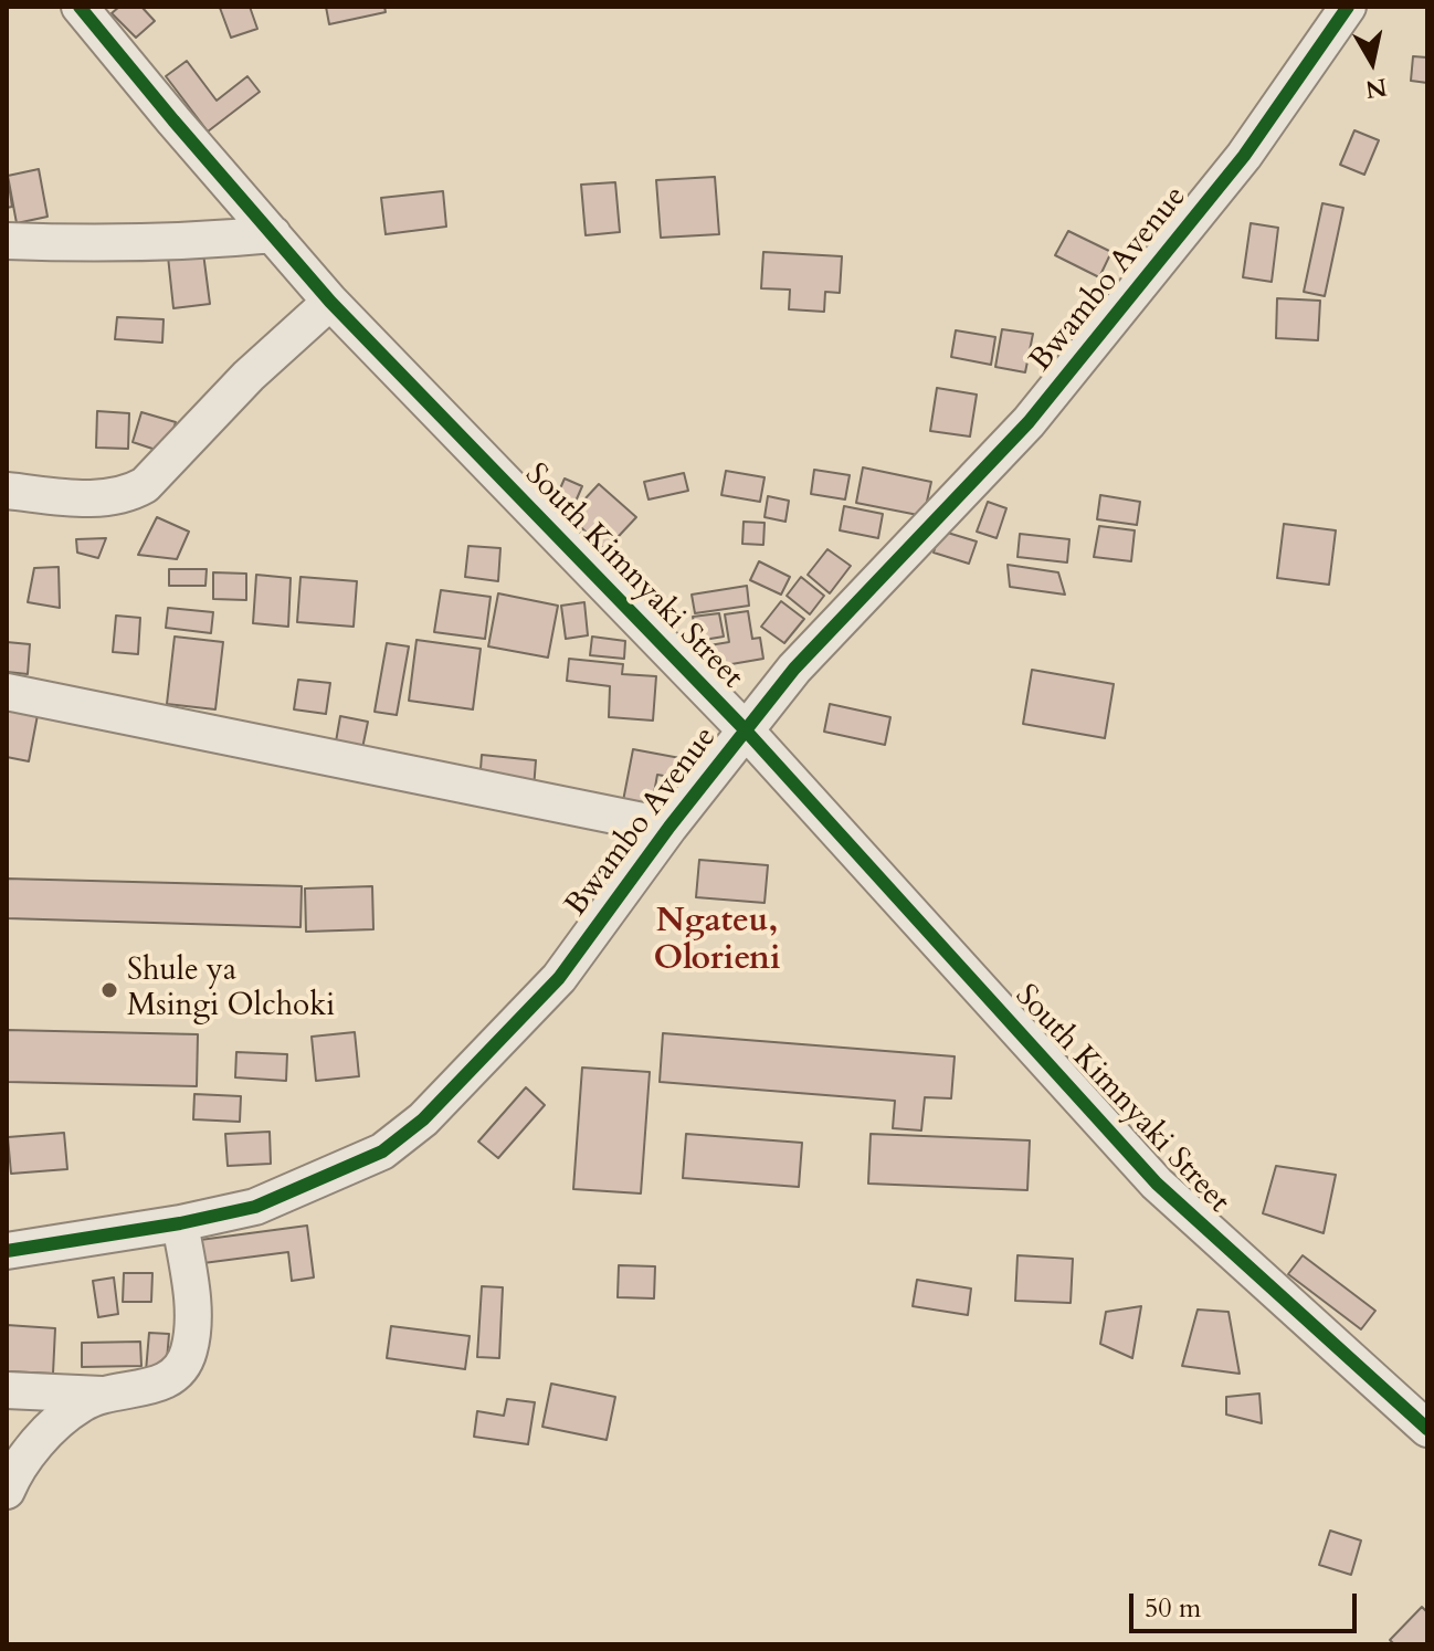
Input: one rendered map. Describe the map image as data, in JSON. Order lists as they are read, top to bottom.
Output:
{
  "streets": {
    "street": ["Bwambo Avenue", "South Kimnyaki Street"]
  },
  "crossings": [
    ["Bwambo Avenue", "South Kimnyaki Street"]
  ],
  "districts": ["Ngateu, Olorieni"],
  "places": ["Shule ya Msingi Olchoki"],
  "scale_bar": "50 m",
  "north": "bottom"
}
